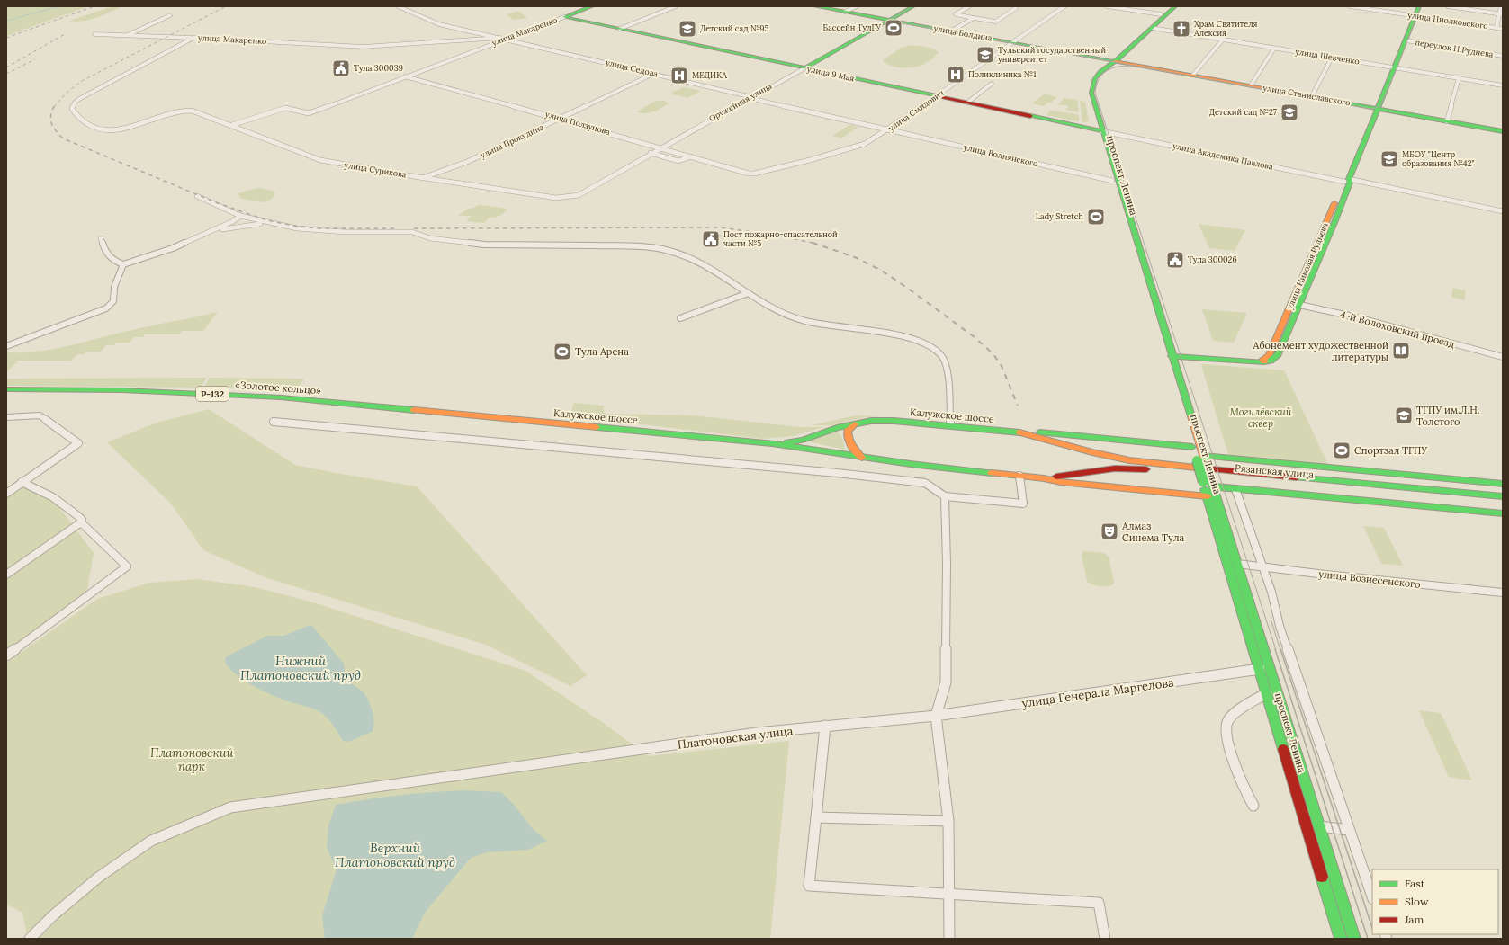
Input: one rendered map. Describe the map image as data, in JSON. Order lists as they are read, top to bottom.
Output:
{
  "streets": {
    "main road": [
      "улица Макаренко",
      "улица Болдина",
      "улица 9 Мая",
      "улица Станиславского",
      "Оружейная улица",
      "проспект Ленина",
      "улица Николая Руднева",
      "«Золотое кольцо»",
      "Р-132",
      "Калужское шоссе",
      "Рязанская улица"
    ],
    "street": [
      "улица Циолковского",
      "переулок Н.Руднева",
      "улица Шевченко",
      "улица Седова",
      "улица Смидович",
      "улица Ползунова",
      "улица Прокудина",
      "улица Волнянского",
      "улица Академика Павлова",
      "улица Сурикова",
      "4-й Волоховский проезд",
      "улица Вознесенского",
      "улица Генерала Маргелова",
      "Платоновская улица"
    ]
  },
  "crossings": [
    ["улица Циолковского", "улица Николая Руднева"],
    ["улица Макаренко", "улица Седова"],
    ["улица Макаренко", "улица 9 Мая"],
    ["улица Макаренко", "улица Ползунова"],
    ["улица Макаренко", "улица Сурикова"],
    ["улица Болдина", "улица Станиславского"],
    ["улица Болдина", "Оружейная улица"],
    ["улица Болдина", "улица Смидович"],
    ["улица Болдина", "проспект Ленина"],
    ["переулок Н.Руднева", "улица Николая Руднева"],
    ["улица Шевченко", "проспект Ленина"],
    ["улица Шевченко", "улица Николая Руднева"],
    ["улица Седова", "Оружейная улица"],
    ["улица Седова", "улица Смидович"],
    ["улица Седова", "улица Прокудина"],
    ["улица Седова", "улица Волнянского"],
    ["улица 9 Мая", "Оружейная улица"],
    ["улица 9 Мая", "улица Смидович"],
    ["улица 9 Мая", "улица Академика Павлова"],
    ["улица 9 Мая", "проспект Ленина"],
    ["улица Станиславского", "проспект Ленина"],
    ["улица Станиславского", "улица Николая Руднева"],
    ["Оружейная улица", "улица Ползунова"],
    ["Оружейная улица", "улица Сурикова"],
    ["улица Смидович", "улица Ползунова"],
    ["улица Смидович", "улица Волнянского"],
    ["улица Ползунова", "улица Прокудина"],
    ["улица Прокудина", "улица Сурикова"],
    ["улица Волнянского", "проспект Ленина"],
    ["улица Академика Павлова", "проспект Ленина"],
    ["улица Академика Павлова", "улица Николая Руднева"],
    ["проспект Ленина", "улица Николая Руднева"],
    ["проспект Ленина", "улица Вознесенского"],
    ["проспект Ленина", "улица Генерала Маргелова"],
    ["улица Николая Руднева", "4-й Волоховский проезд"],
    ["«Золотое кольцо»", "Калужское шоссе"],
    ["Калужское шоссе", "Рязанская улица"],
    ["улица Генерала Маргелова", "Платоновская улица"]
  ],
  "water": ["Нижний Платоновский пруд", "Верхний Платоновский пруд"],
  "parks": ["Могилёвский сквер", "Платоновский парк"],
  "places": {
    "sports": [
      "Бассейн ТулГУ",
      "Lady Stretch",
      "Тула Арена",
      "Спортзал ТГПУ"
    ],
    "school or university": [
      "Детский сад №95",
      "Тульский государственный университет",
      "Детский сад №27",
      "МБОУ \"Центр образования №42\"",
      "ТГПУ им.Л.Н. Толстого"
    ],
    "church": ["Храм Святителя Алексия"],
    "public building": ["Тула 300039", "Пост пожарно-спасательной части №5", "Тула 300026"],
    "hospital": ["Поликлиника №1", "МЕДИКА"],
    "library": ["Абонемент художественной литературы"],
    "theatre": ["Алмаз Синема Тула"]
  },
  "legend": ["Fast", "Slow", "Jam"]
}
